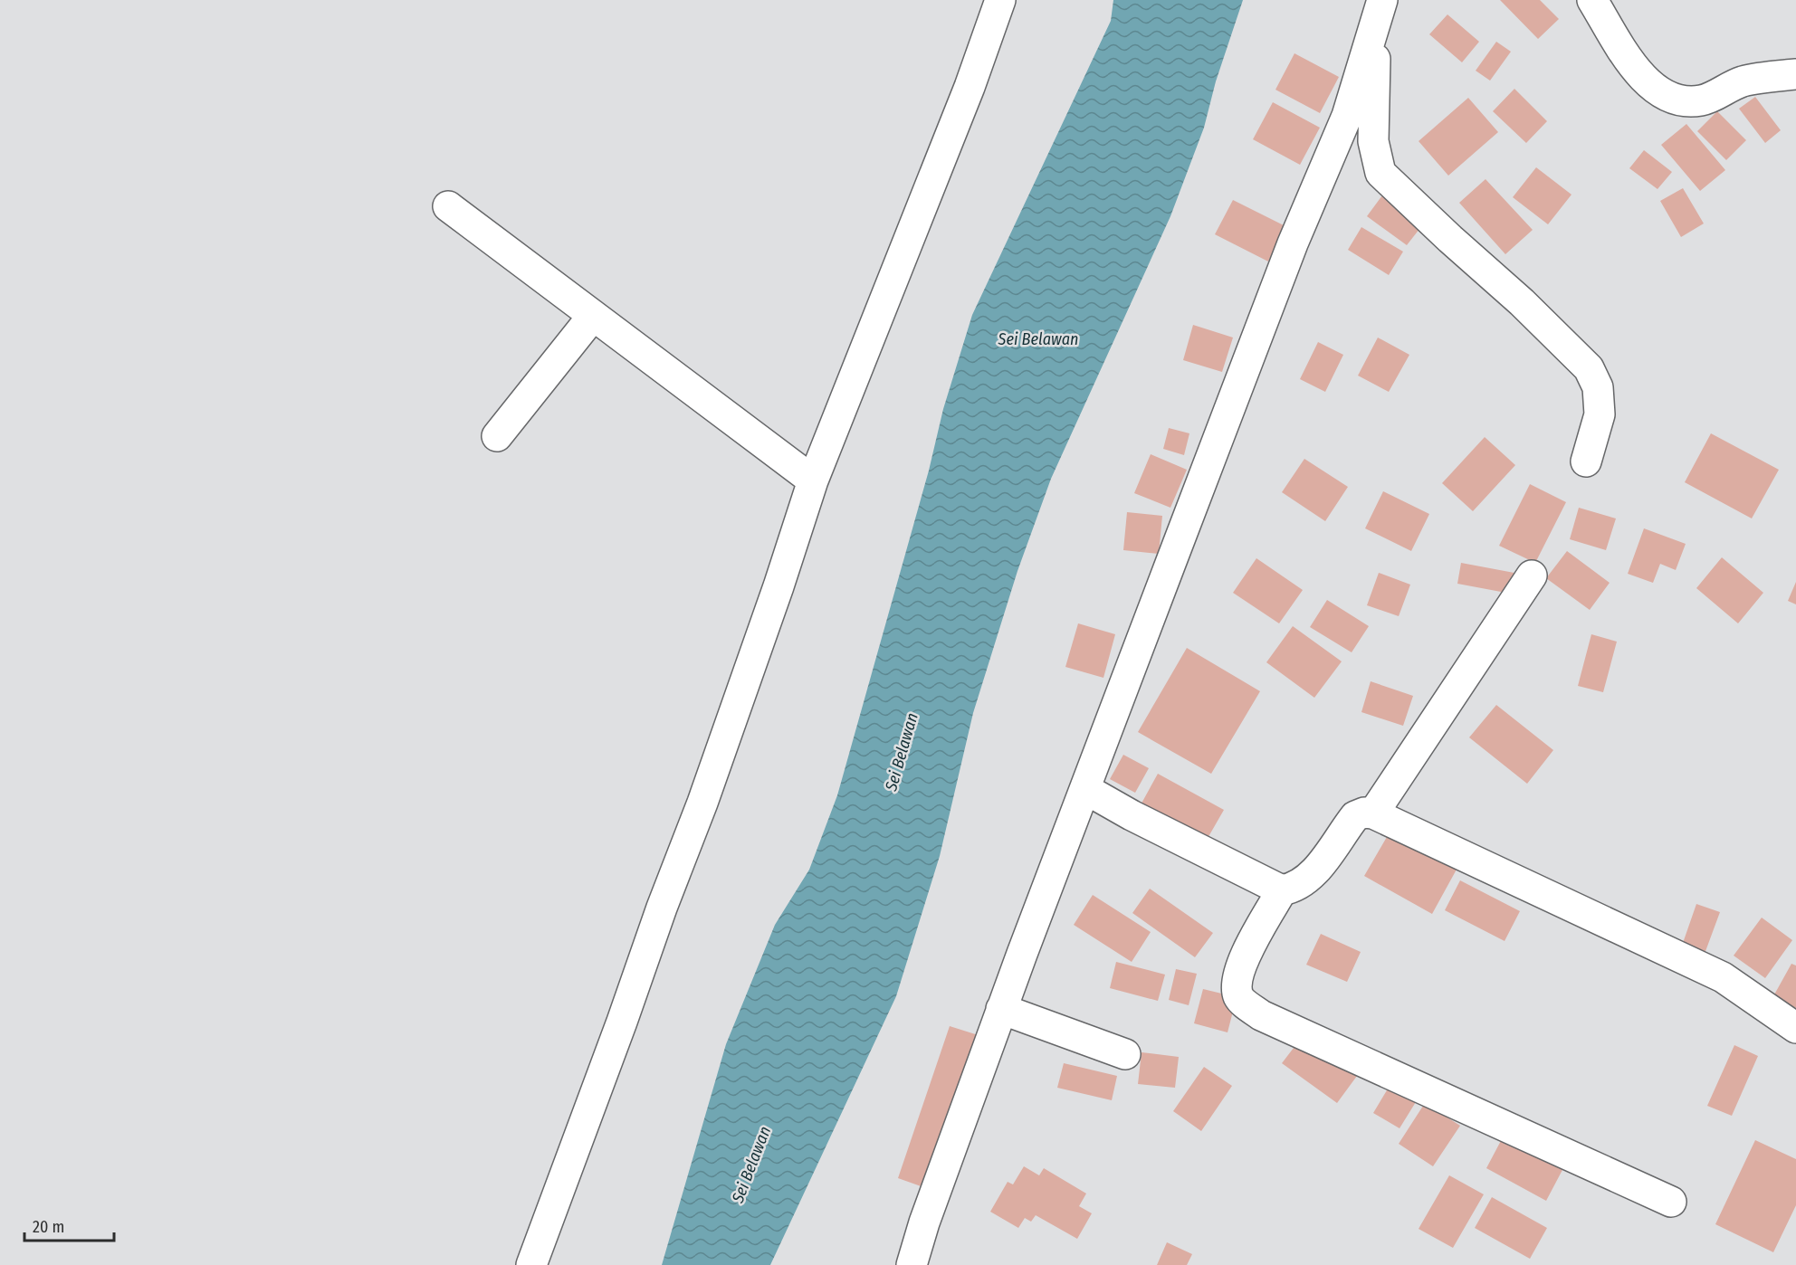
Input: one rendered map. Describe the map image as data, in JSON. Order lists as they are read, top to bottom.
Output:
{
  "water": ["Sei Belawan"],
  "scale_bar": "20 m"
}
